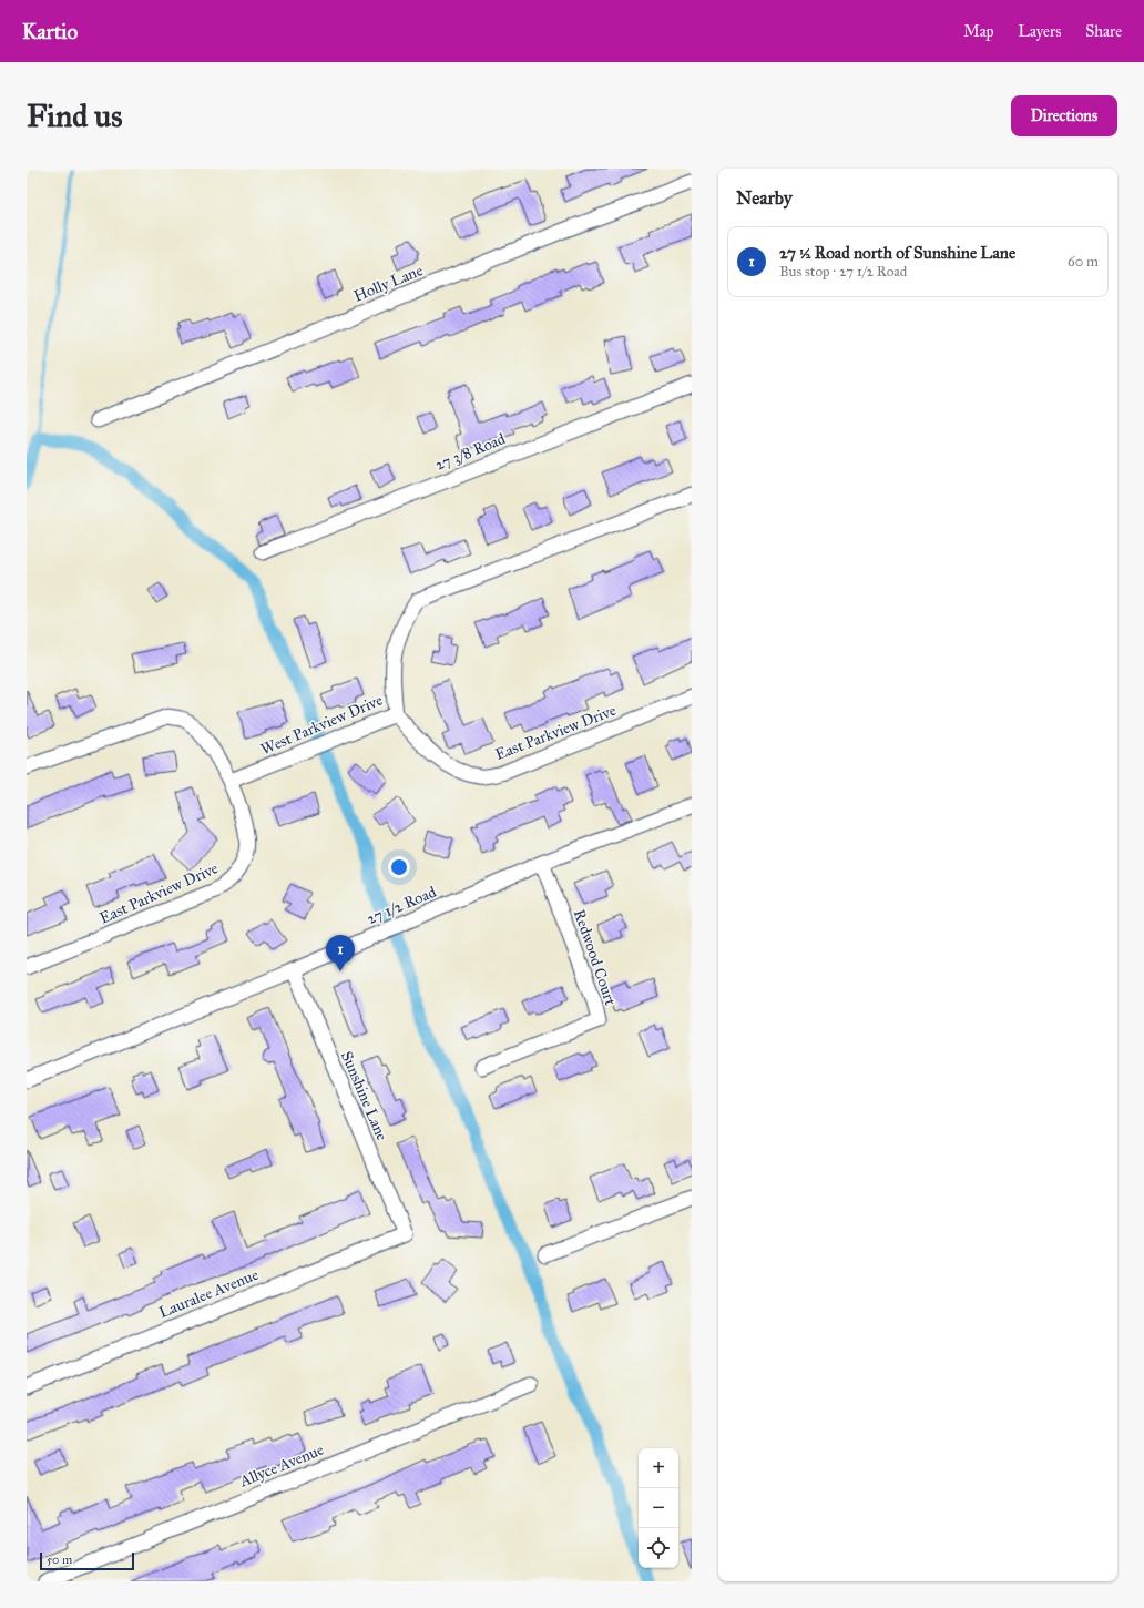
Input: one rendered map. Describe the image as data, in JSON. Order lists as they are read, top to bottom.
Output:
{
  "streets": {
    "street": [
      "Holly Lane",
      "27 3/8 Road",
      "West Parkview Drive",
      "East Parkview Drive",
      "27 1/2 Road",
      "Redwood Court",
      "Sunshine Lane",
      "Lauralee Avenue",
      "Allyce Avenue"
    ]
  },
  "crossings": [
    ["West Parkview Drive", "East Parkview Drive"],
    ["27 1/2 Road", "Redwood Court"],
    ["27 1/2 Road", "Sunshine Lane"],
    ["Sunshine Lane", "Lauralee Avenue"]
  ],
  "scale_bar": "50 m",
  "page": {
    "header": "Kartio",
    "nav": ["Map", "Layers", "Share"],
    "buttons": "Directions",
    "title": "Find us",
    "heading": "Nearby",
    "list": [
      {
        "mark": "1",
        "name": "27 ½ Road north of Sunshine Lane",
        "note": "Bus stop · 27 1/2 Road",
        "value": "60 m"
      }
    ],
    "pins": "1",
    "map_buttons": ["+", "−"],
    "scale": "50 m"
  }
}
